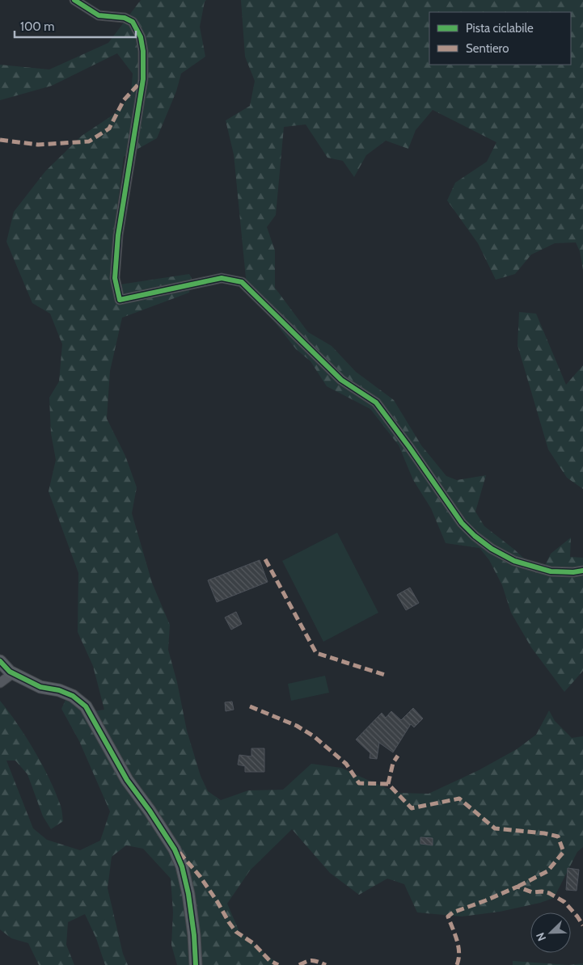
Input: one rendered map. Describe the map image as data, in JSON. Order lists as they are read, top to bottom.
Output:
{
  "legend": ["Pista ciclabile", "Sentiero"],
  "scale_bar": "100 m",
  "north": "bottom left"
}
